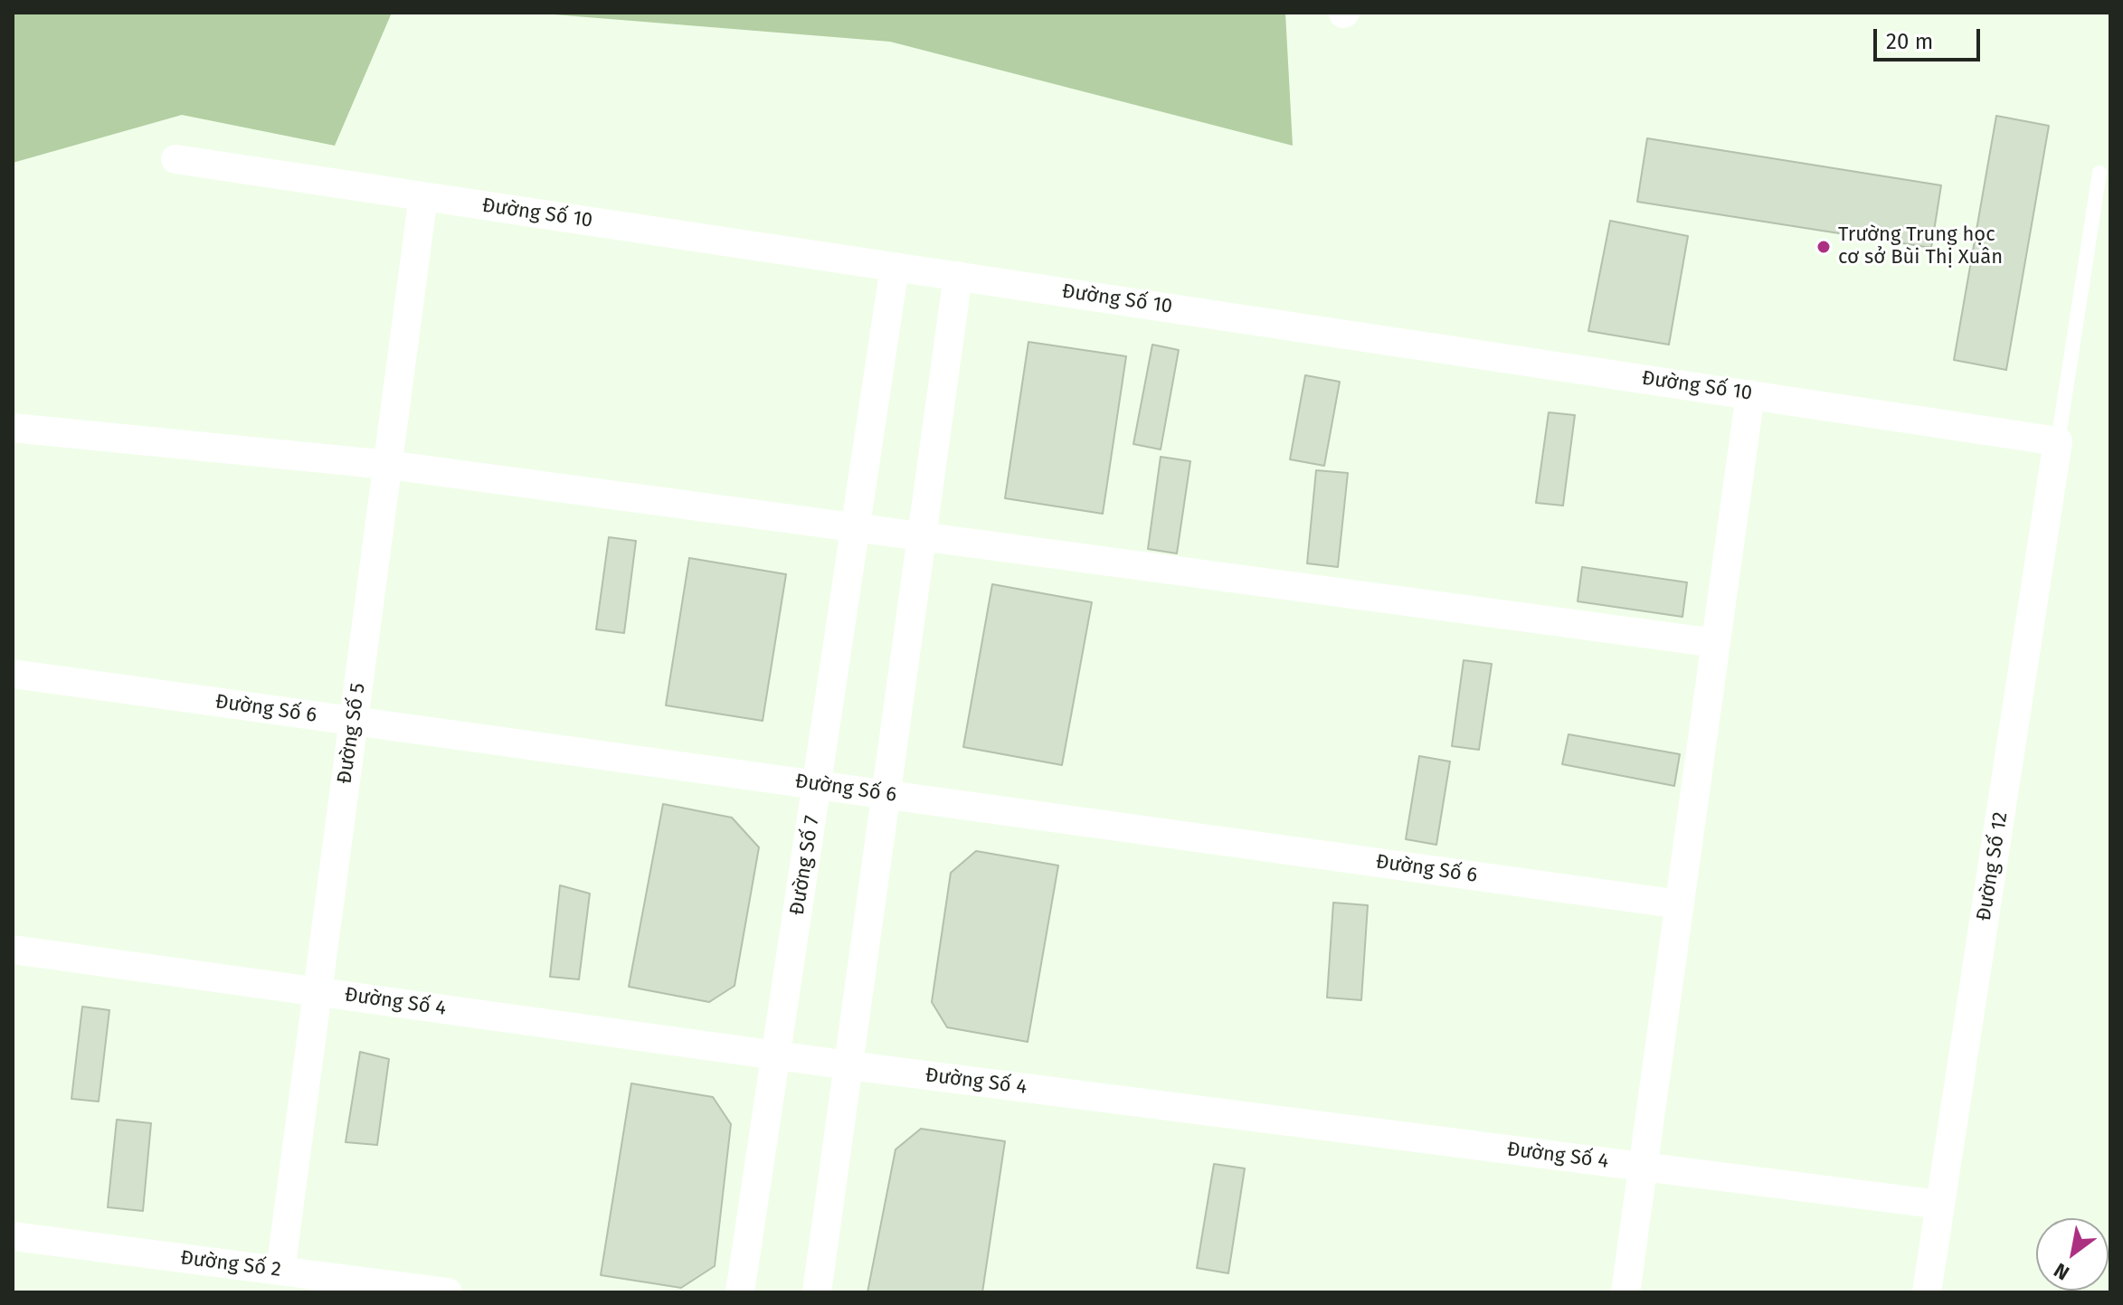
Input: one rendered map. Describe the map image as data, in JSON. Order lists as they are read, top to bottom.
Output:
{
  "streets": {
    "street": [
      "Đường Số 10",
      "Đường Số 6",
      "Đường Số 5",
      "Đường Số 7",
      "Đường Số 12",
      "Đường Số 4",
      "Đường Số 2"
    ]
  },
  "crossings": [
    ["Đường Số 10", "Đường Số 5"],
    ["Đường Số 10", "Đường Số 7"],
    ["Đường Số 10", "Đường Số 12"],
    ["Đường Số 6", "Đường Số 5"],
    ["Đường Số 6", "Đường Số 7"],
    ["Đường Số 5", "Đường Số 4"],
    ["Đường Số 5", "Đường Số 2"],
    ["Đường Số 7", "Đường Số 4"],
    ["Đường Số 12", "Đường Số 4"]
  ],
  "places": ["Trường Trung học cơ sở Bùi Thị Xuân"],
  "scale_bar": "20 m",
  "north": "bottom left"
}
